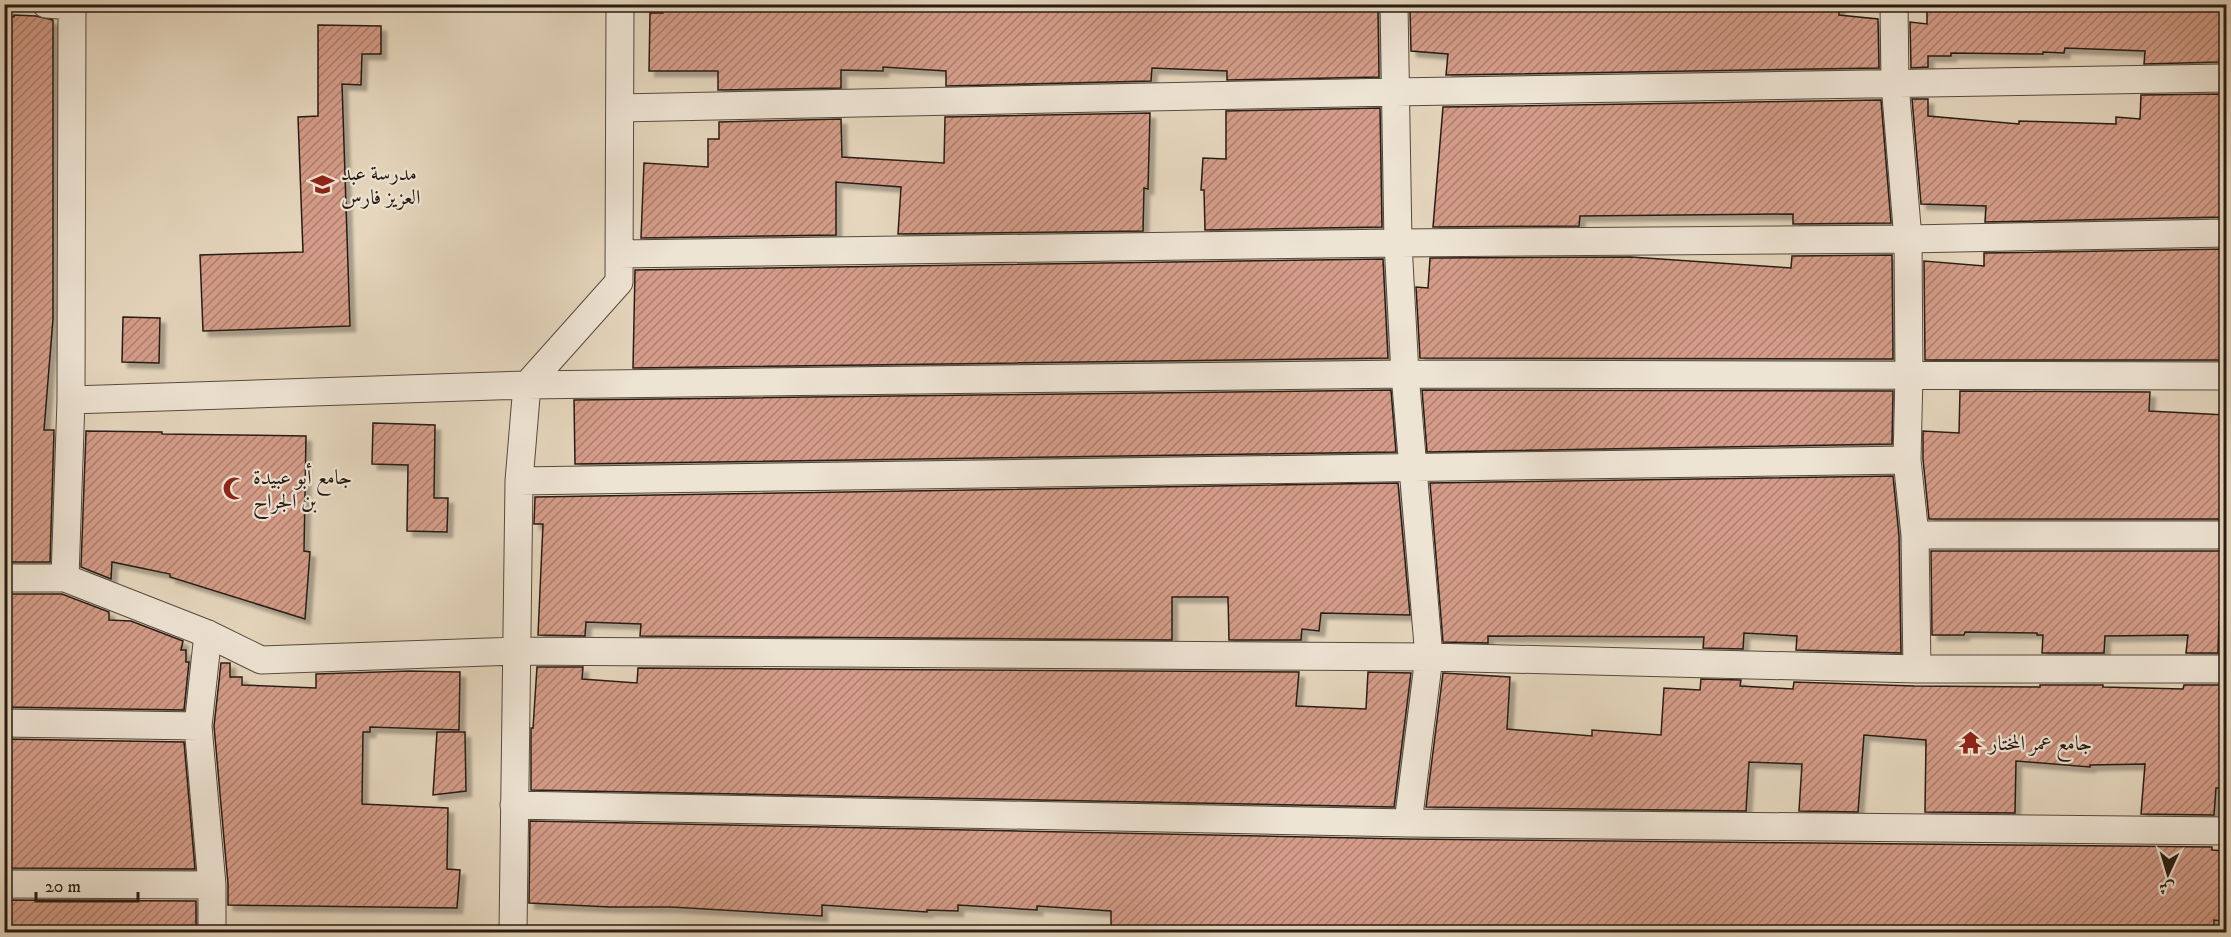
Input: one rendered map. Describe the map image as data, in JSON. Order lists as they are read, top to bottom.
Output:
{
  "places": {
    "school or university": ["مدرسة عبد العزيز فارس"],
    "mosque": ["جامع أبو عبيدة بن الجراح"],
    "temple": ["جامع عمر المختار"]
  },
  "scale_bar": "20 m",
  "north": "bottom"
}
